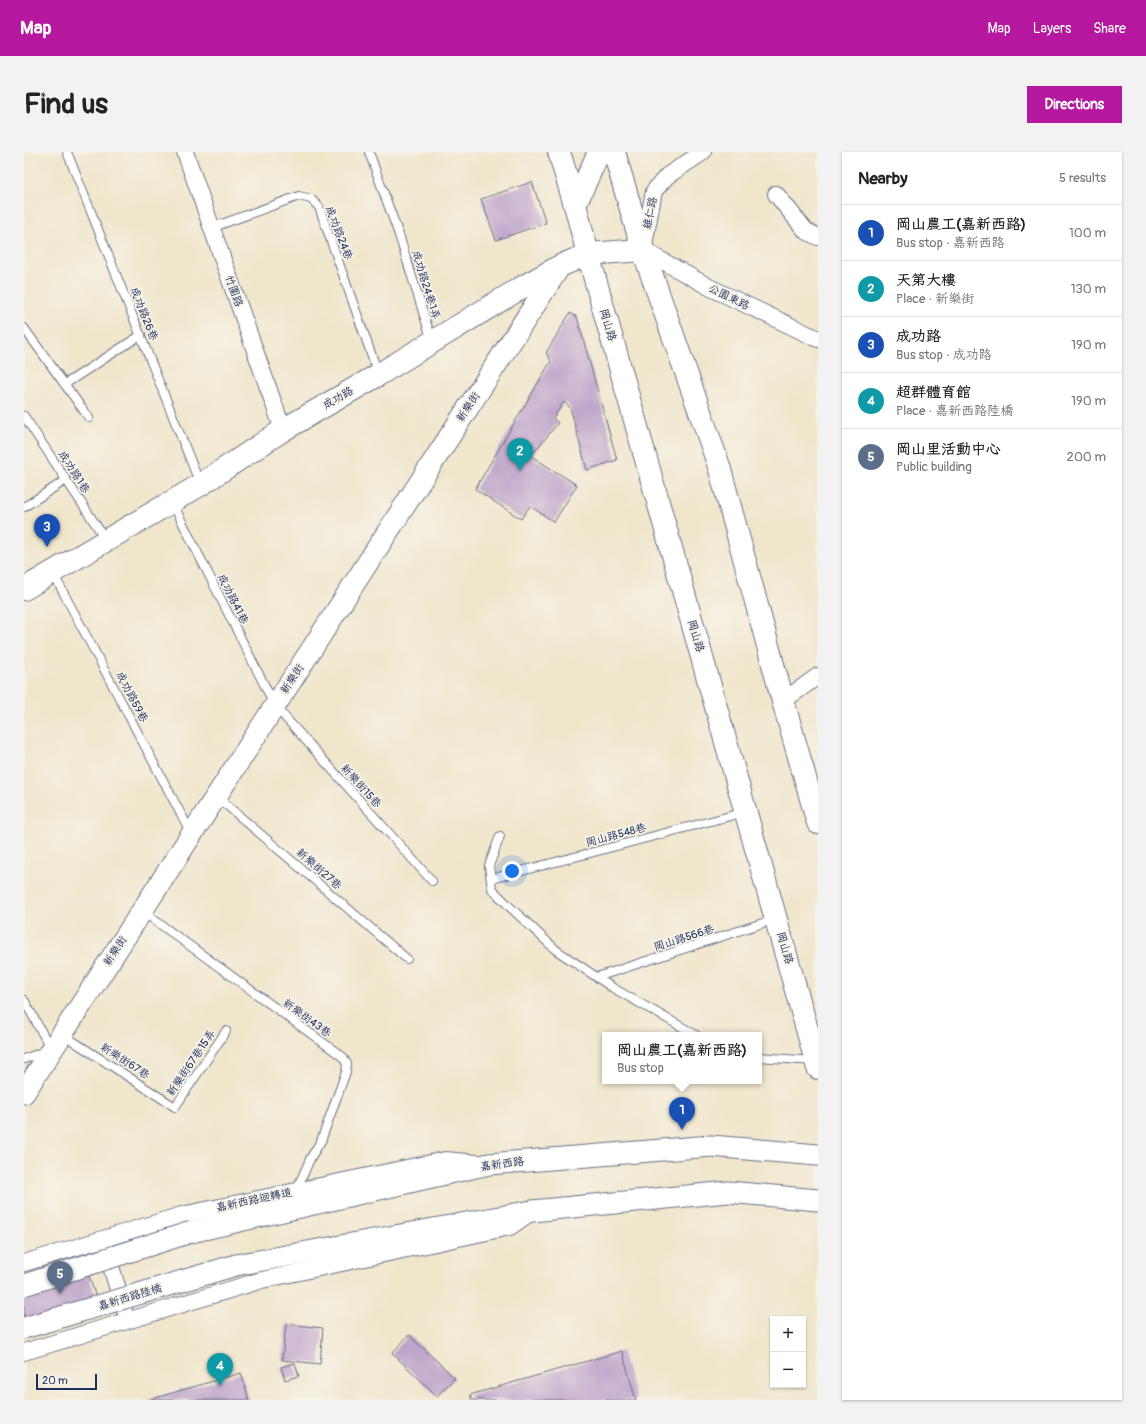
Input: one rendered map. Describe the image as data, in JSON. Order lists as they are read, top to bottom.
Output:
{
  "streets": {
    "main road": ["岡山路", "成功路"],
    "street": [
      "維仁路",
      "竹圍路",
      "公園東路",
      "新樂街",
      "嘉新西路",
      "嘉新西路迴轉道",
      "嘉新西路陸橋"
    ],
    "lane": [
      "成功路24巷",
      "成功路24巷1弄",
      "成功路26巷",
      "成功路1巷",
      "成功路41巷",
      "成功路59巷",
      "新樂街15巷",
      "岡山路548巷",
      "新樂街27巷",
      "岡山路566巷",
      "新樂街43巷",
      "新樂街67巷",
      "新樂街67巷15弄"
    ]
  },
  "crossings": [
    ["維仁路", "公園東路"],
    ["維仁路", "成功路"],
    ["成功路24巷", "竹圍路"],
    ["成功路24巷", "成功路"],
    ["成功路24巷1弄", "成功路"],
    ["竹圍路", "成功路"],
    ["公園東路", "成功路"],
    ["成功路26巷", "成功路"],
    ["岡山路", "成功路"],
    ["岡山路", "岡山路548巷"],
    ["岡山路", "岡山路566巷"],
    ["成功路", "新樂街"],
    ["成功路", "成功路1巷"],
    ["成功路", "成功路41巷"],
    ["成功路", "成功路59巷"],
    ["新樂街", "成功路41巷"],
    ["新樂街", "成功路59巷"],
    ["新樂街", "新樂街15巷"],
    ["新樂街", "新樂街27巷"],
    ["新樂街", "新樂街43巷"],
    ["新樂街", "新樂街67巷"],
    ["成功路41巷", "新樂街15巷"],
    ["新樂街43巷", "嘉新西路迴轉道"],
    ["新樂街67巷", "新樂街67巷15弄"],
    ["嘉新西路", "嘉新西路迴轉道"]
  ],
  "scale_bar": "20 m",
  "page": {
    "header": "Map",
    "nav": ["Map", "Layers", "Share"],
    "buttons": "Directions",
    "title": "Find us",
    "heading": ["Nearby", "5 results"],
    "list": [
      {
        "mark": "1",
        "name": "岡山農工(嘉新西路)",
        "note": "Bus stop · 嘉新西路",
        "value": "100 m"
      },
      {
        "mark": "2",
        "name": "天第大樓",
        "note": "Place · 新樂街",
        "value": "130 m"
      },
      {
        "mark": "3",
        "name": "成功路",
        "note": "Bus stop · 成功路",
        "value": "190 m"
      },
      {
        "mark": "4",
        "name": "超群體育館",
        "note": "Place · 嘉新西路陸橋",
        "value": "190 m"
      },
      {
        "mark": "5",
        "name": "岡山里活動中心",
        "note": "Public building",
        "value": "200 m"
      }
    ],
    "pins": [
      "2",
      "3",
      "1",
      "5",
      "4"
    ],
    "popup": ["岡山農工(嘉新西路)", "Bus stop"],
    "map_buttons": ["+", "−"],
    "scale": "20 m"
  }
}
